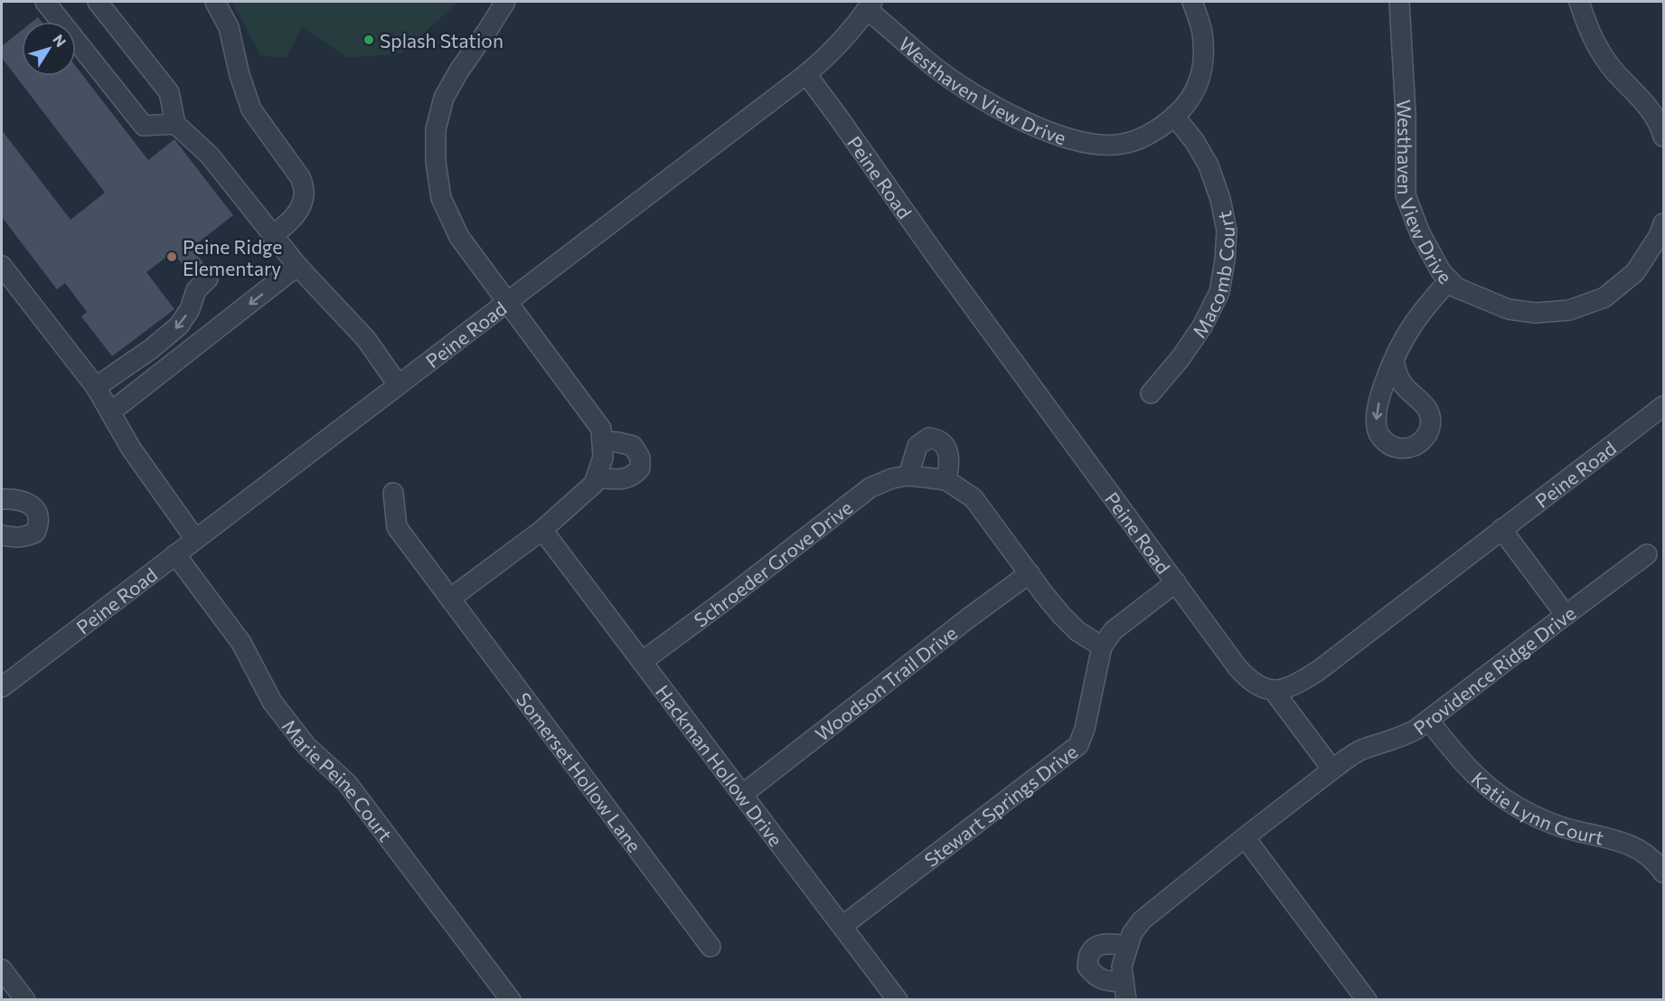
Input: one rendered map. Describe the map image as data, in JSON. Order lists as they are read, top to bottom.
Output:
{
  "streets": {
    "street": [
      "Westhaven View Drive",
      "Peine Road",
      "Macomb Court",
      "Schroeder Grove Drive",
      "Providence Ridge Drive",
      "Woodson Trail Drive",
      "Hackman Hollow Drive",
      "Somerset Hollow Lane",
      "Marie Peine Court",
      "Katie Lynn Court",
      "Stewart Springs Drive"
    ]
  },
  "crossings": [
    ["Westhaven View Drive", "Macomb Court"],
    ["Peine Road", "Marie Peine Court"],
    ["Peine Road", "Stewart Springs Drive"],
    ["Schroeder Grove Drive", "Woodson Trail Drive"],
    ["Schroeder Grove Drive", "Hackman Hollow Drive"],
    ["Schroeder Grove Drive", "Stewart Springs Drive"],
    ["Providence Ridge Drive", "Katie Lynn Court"],
    ["Woodson Trail Drive", "Hackman Hollow Drive"],
    ["Hackman Hollow Drive", "Stewart Springs Drive"]
  ],
  "places": ["Splash Station", "Peine Ridge Elementary"],
  "north": "top right"
}
